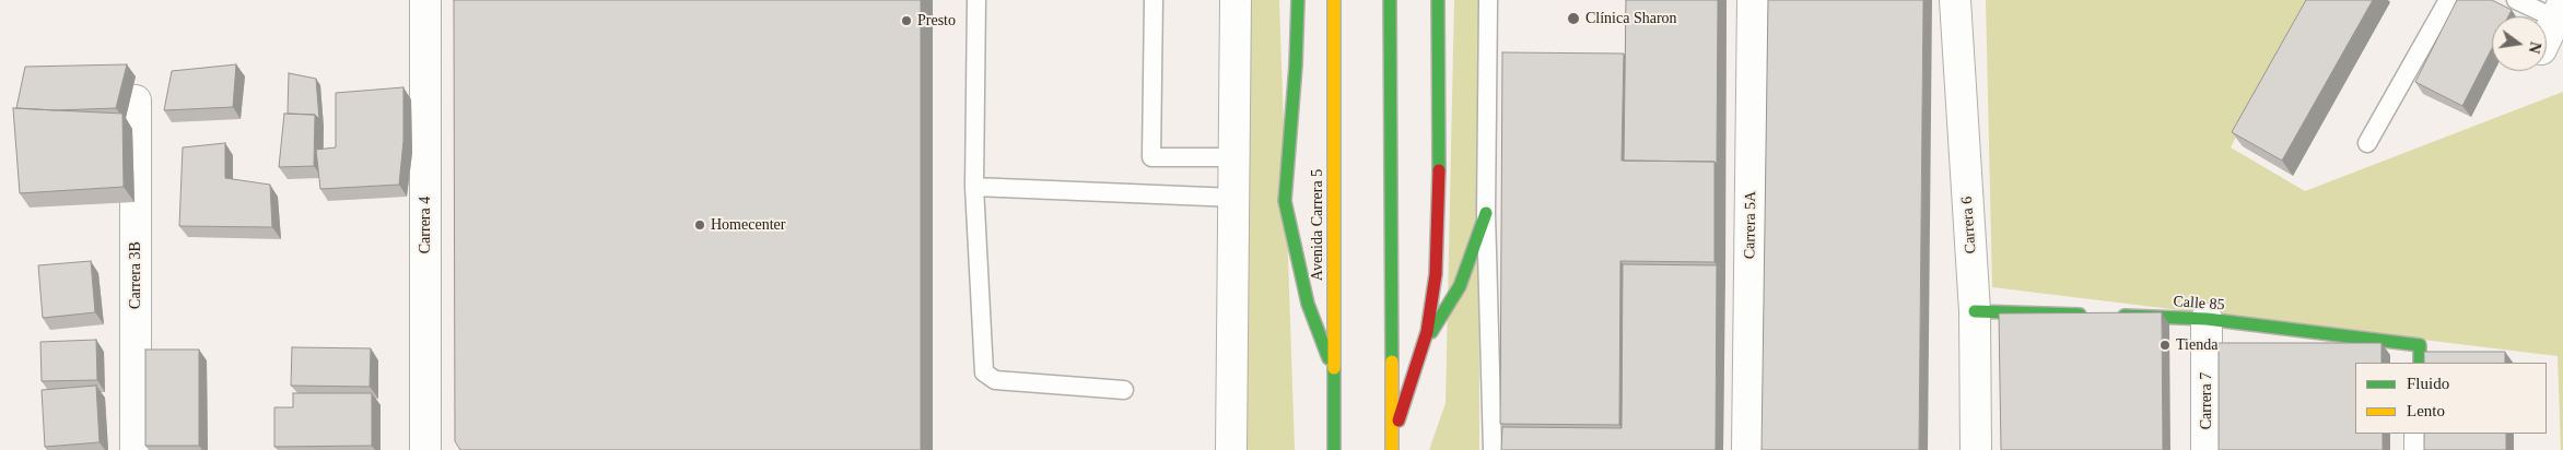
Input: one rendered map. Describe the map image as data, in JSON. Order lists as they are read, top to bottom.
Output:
{
  "streets": {
    "main road": ["Avenida Carrera 5", "Calle 85"],
    "street": [
      "Carrera 4",
      "Carrera 5A",
      "Carrera 6",
      "Carrera 3B",
      "Carrera 7"
    ]
  },
  "crossings": [
    ["Calle 85", "Carrera 7"]
  ],
  "places": [
    "Clínica Sharon",
    "Presto",
    "Homecenter",
    "Tienda"
  ],
  "legend": ["Fluido", "Lento"],
  "north": "right"
}
